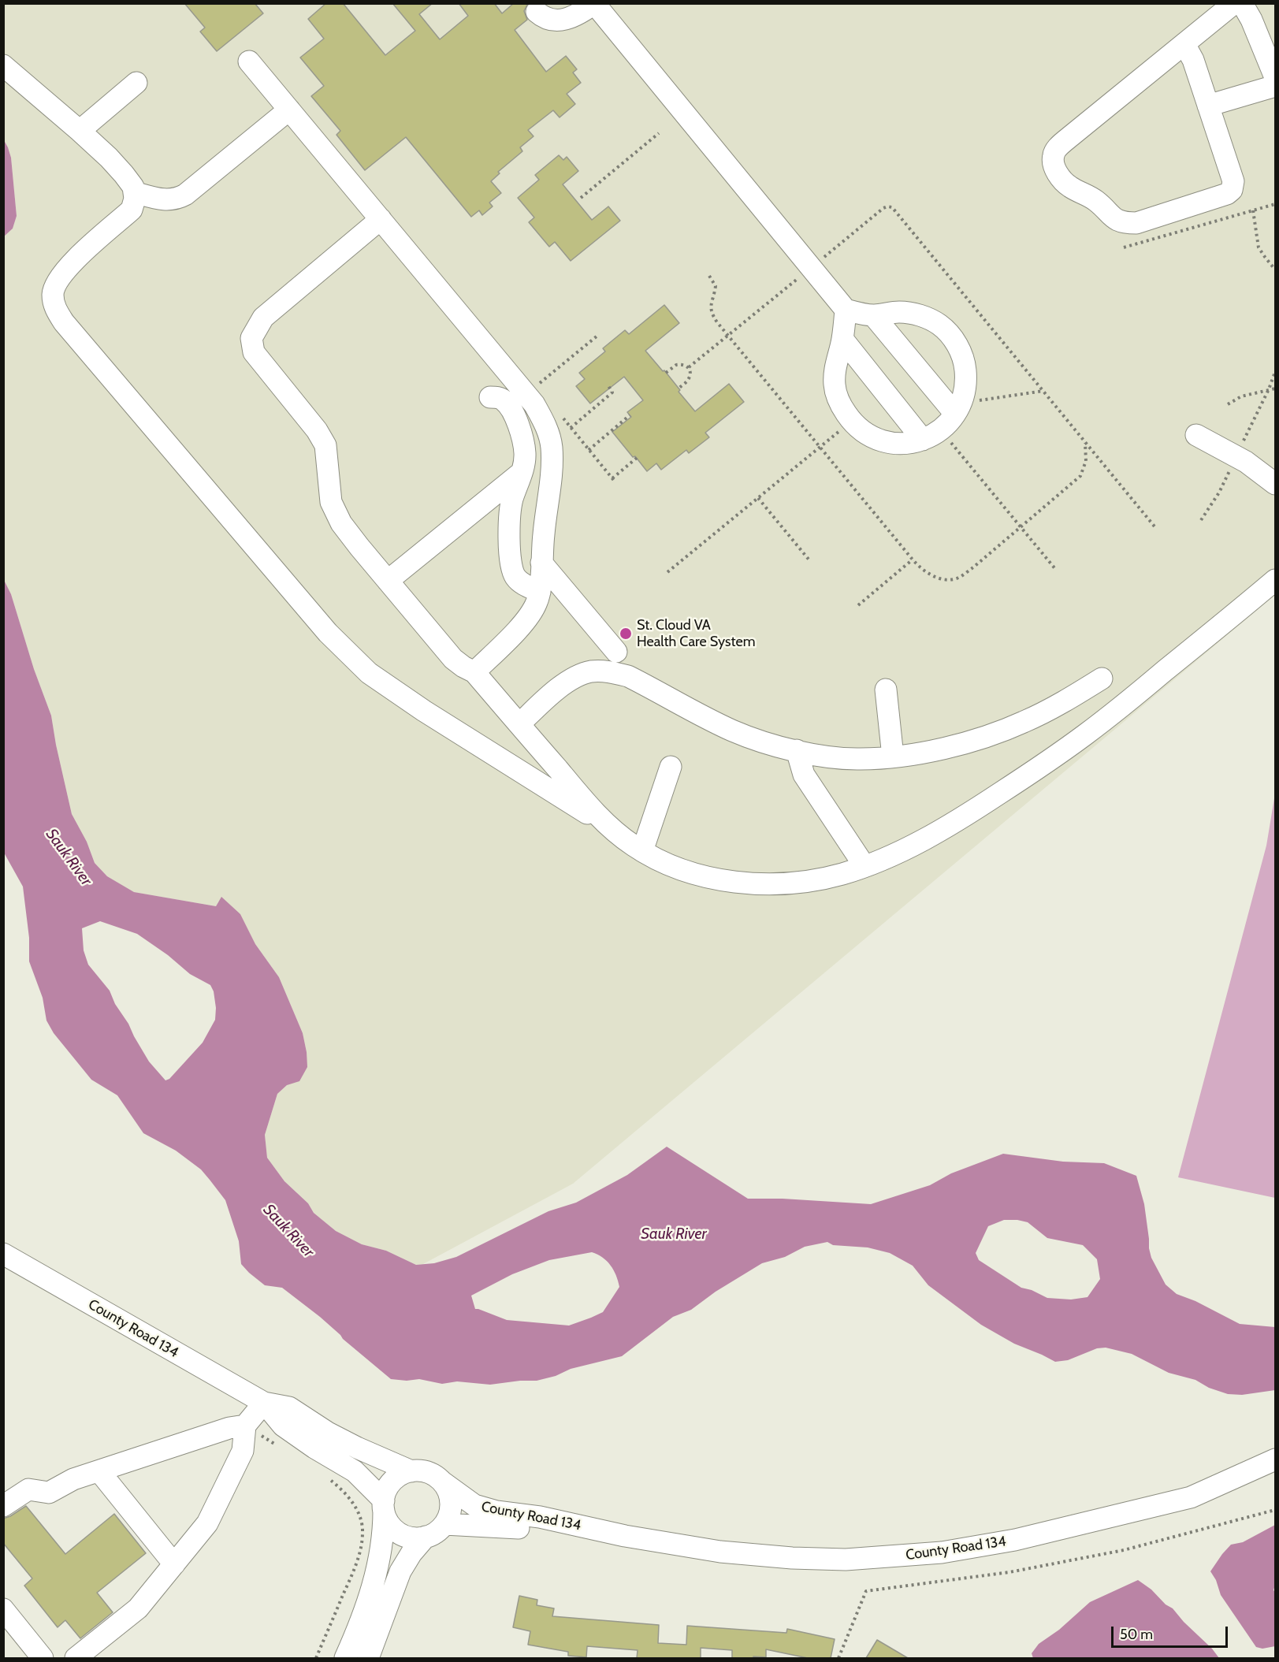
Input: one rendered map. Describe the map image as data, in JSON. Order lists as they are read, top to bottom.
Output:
{
  "streets": {
    "street": ["County Road 134"]
  },
  "water": ["Sauk River"],
  "places": ["St. Cloud VA Health Care System"],
  "scale_bar": "50 m"
}
